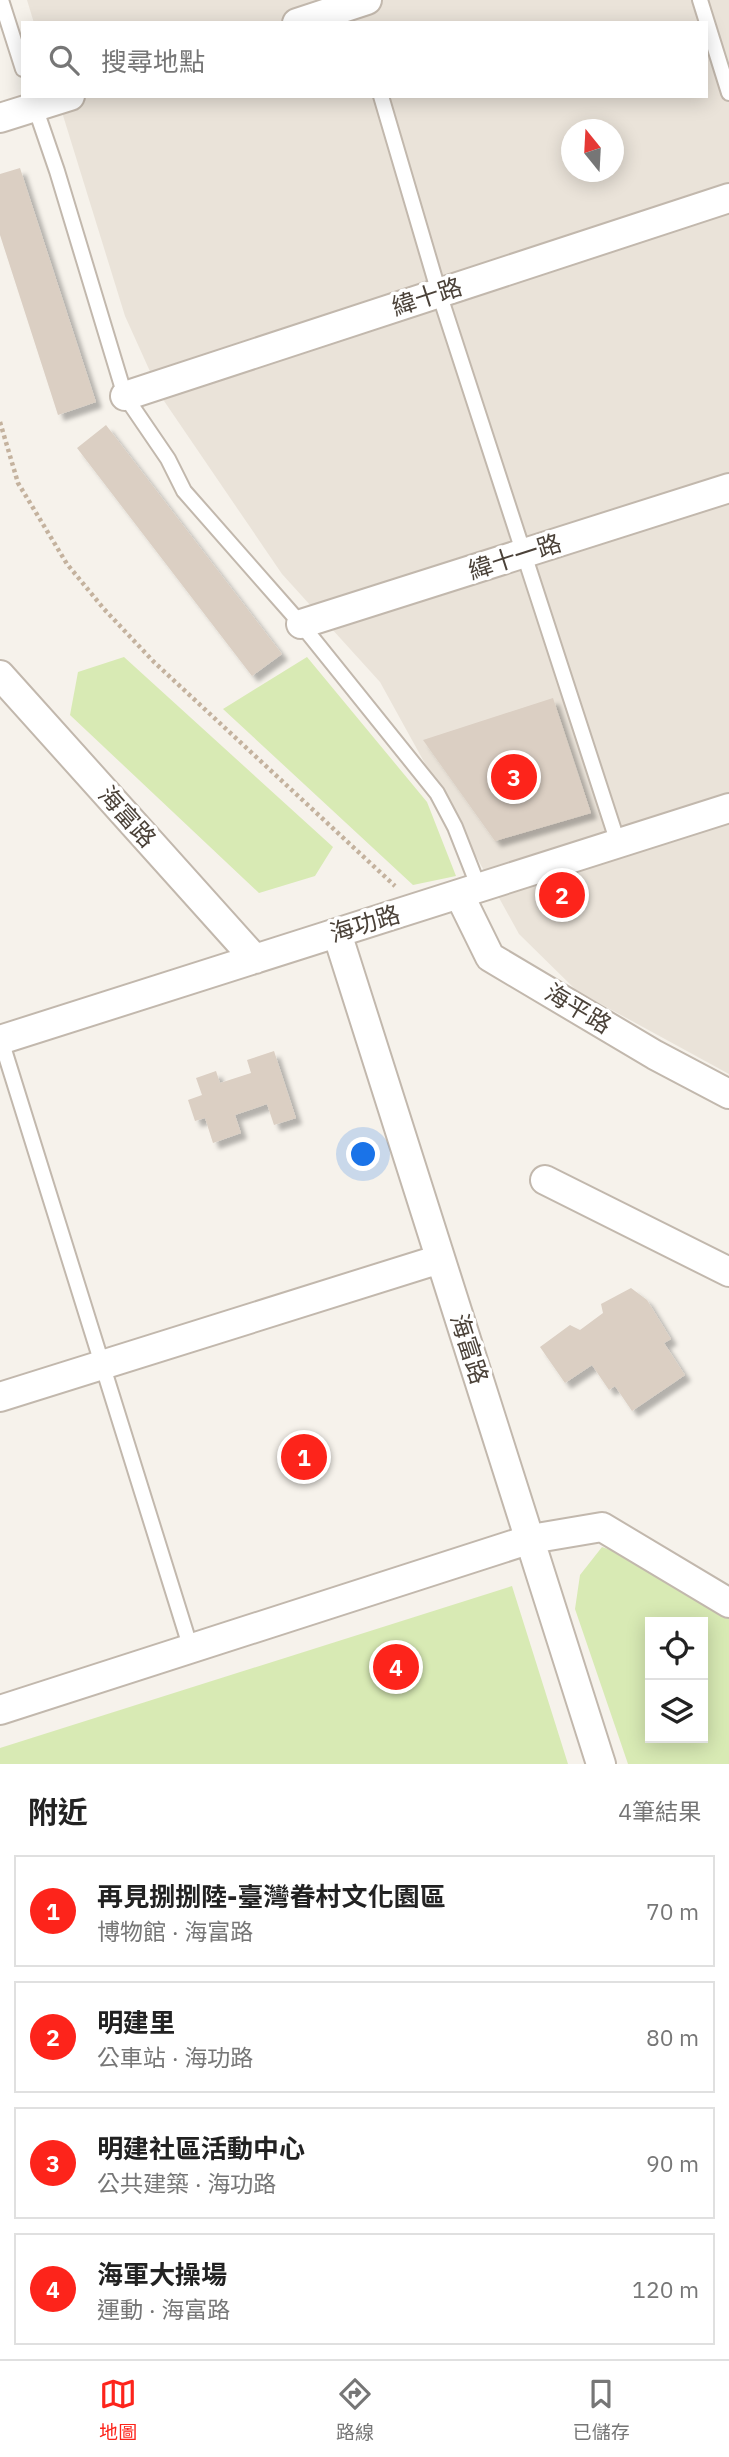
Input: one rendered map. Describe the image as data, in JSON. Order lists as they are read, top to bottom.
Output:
{
  "streets": {
    "street": [
      "緯十路",
      "緯十一路",
      "海富路",
      "海功路",
      "海平路"
    ]
  },
  "crossings": [
    ["海富路", "海功路"],
    ["海功路", "海平路"]
  ],
  "north": "top",
  "page": {
    "search": "搜尋地點",
    "pins": [
      "3",
      "2",
      "1",
      "4"
    ],
    "heading": ["附近", "4筆結果"],
    "list": [
      {
        "mark": "1",
        "name": "再見捌捌陸-臺灣眷村文化園區",
        "note": "博物館 · 海富路",
        "value": "70 m"
      },
      {
        "mark": "2",
        "name": "明建里",
        "note": "公車站 · 海功路",
        "value": "80 m"
      },
      {
        "mark": "3",
        "name": "明建社區活動中心",
        "note": "公共建築 · 海功路",
        "value": "90 m"
      },
      {
        "mark": "4",
        "name": "海軍大操場",
        "note": "運動 · 海富路",
        "value": "120 m"
      }
    ],
    "nav": ["地圖", "路線", "已儲存"]
  }
}
